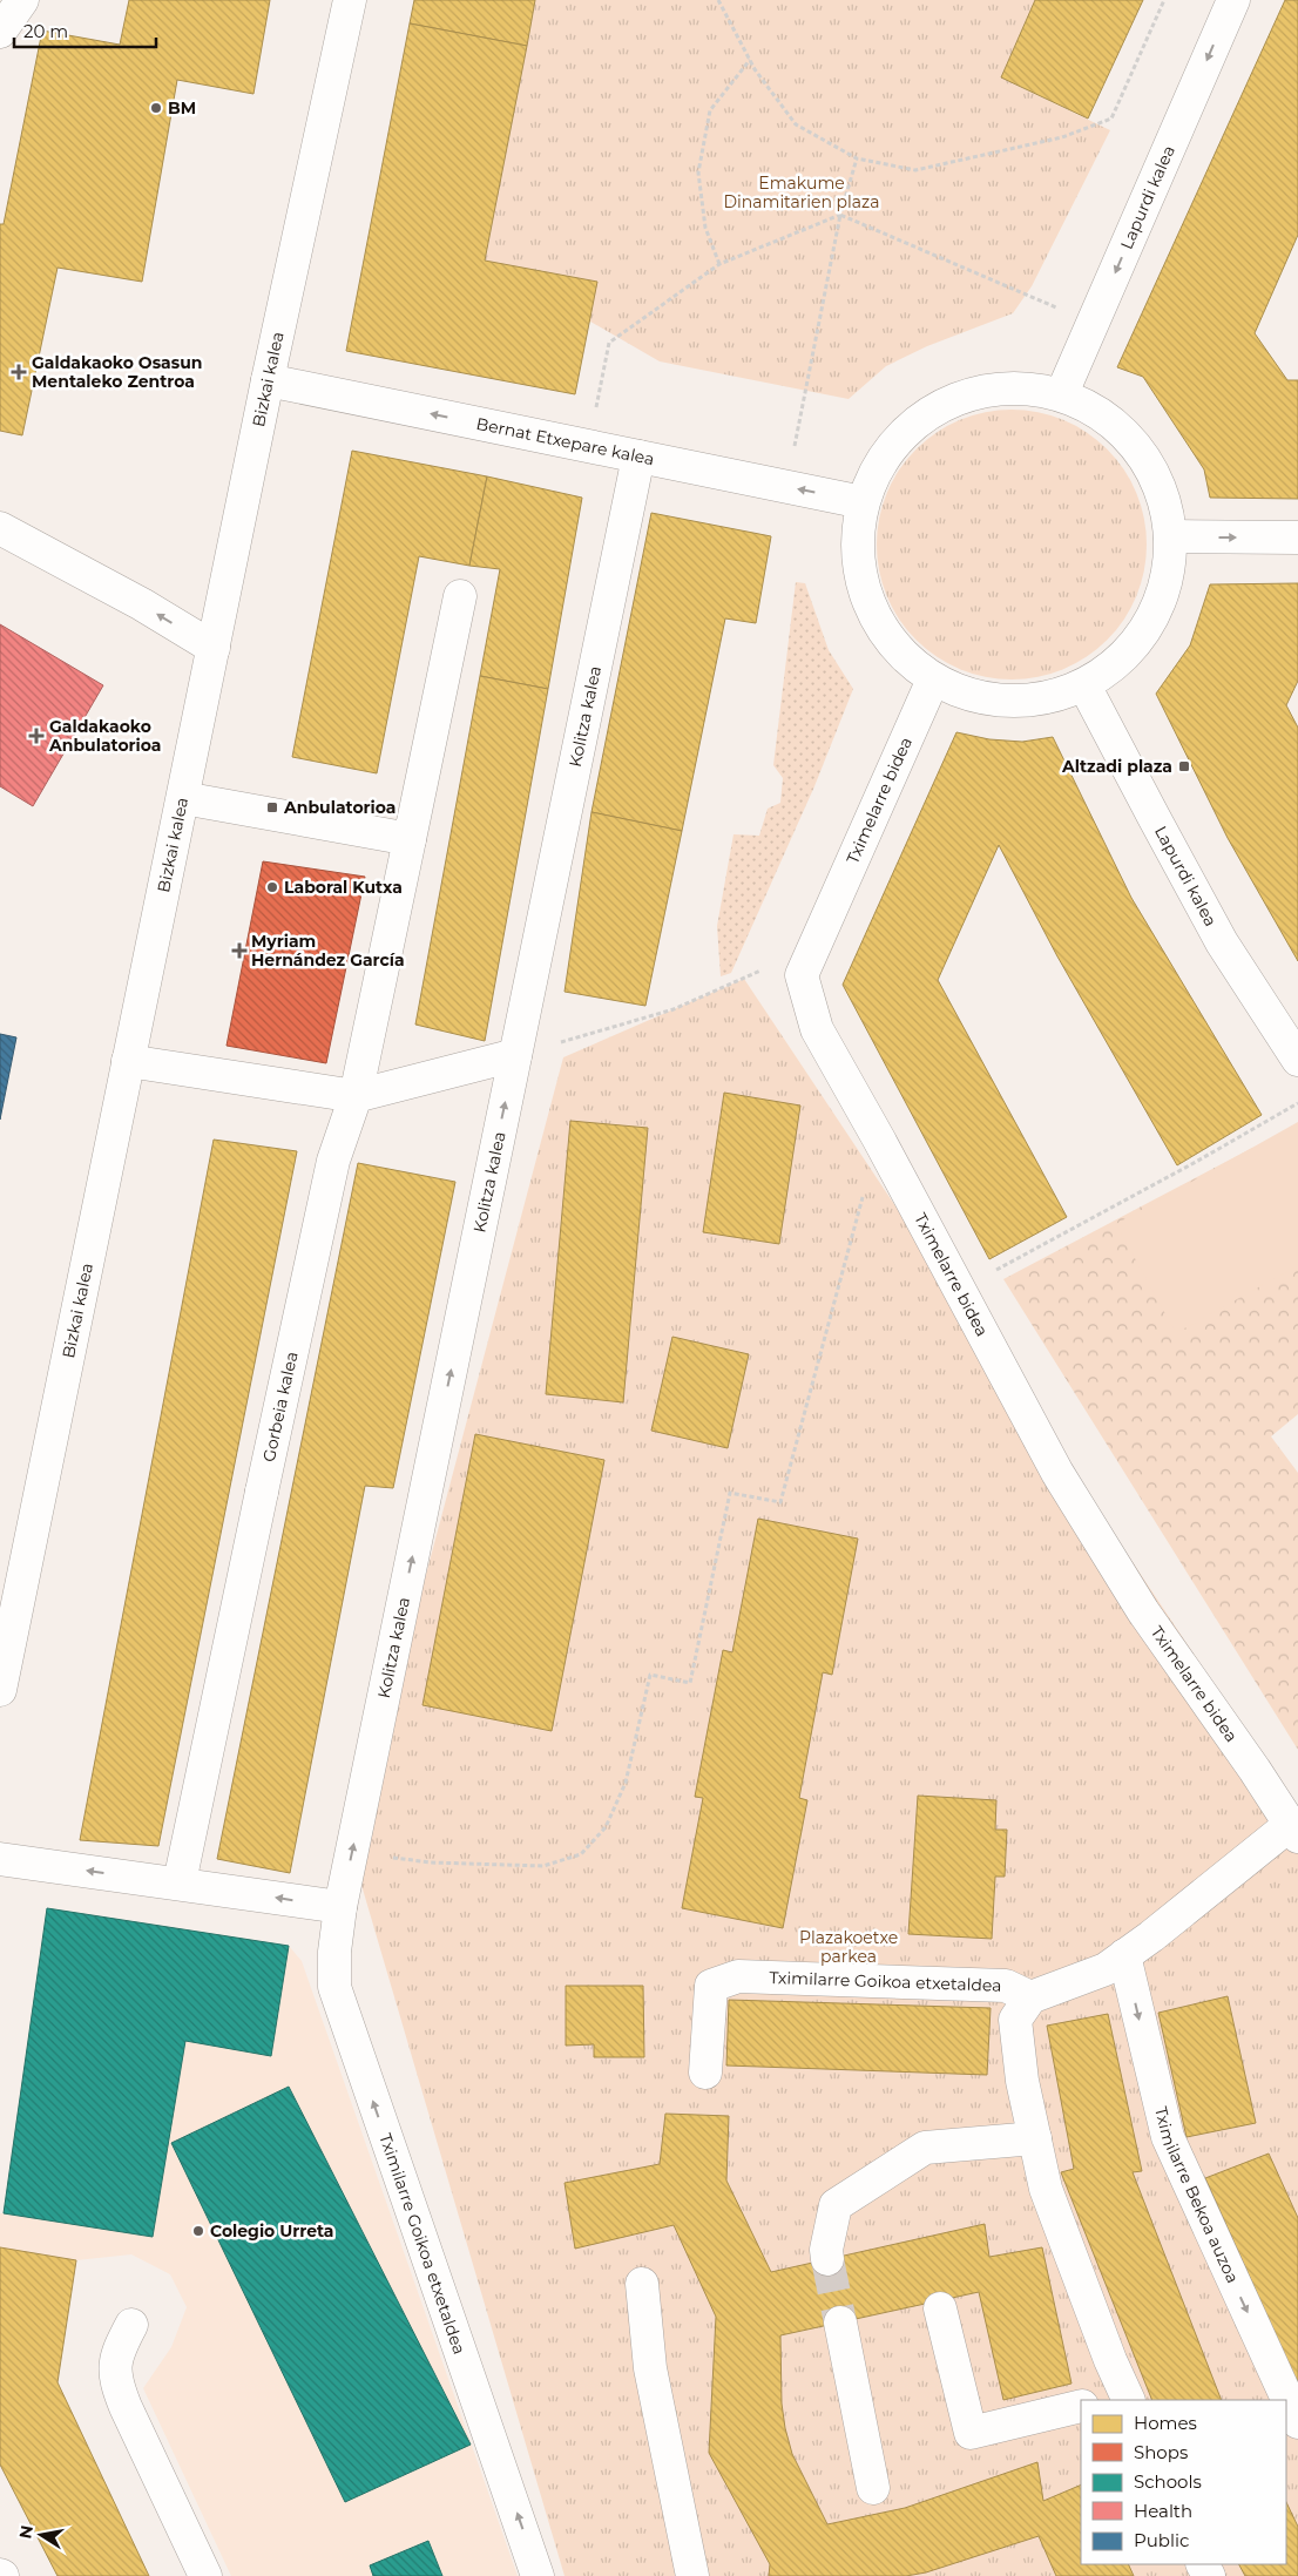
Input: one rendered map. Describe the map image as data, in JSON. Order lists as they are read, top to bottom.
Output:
{
  "streets": {
    "street": [
      "Lapurdi kalea",
      "Bizkai kalea",
      "Bernat Etxepare kalea",
      "Kolitza kalea",
      "Tximelarre bidea",
      "Gorbeia kalea",
      "Tximilarre Goikoa etxetaldea",
      "Tximilarre Bekoa auzoa"
    ]
  },
  "crossings": [
    ["Bizkai kalea", "Bernat Etxepare kalea"],
    ["Bernat Etxepare kalea", "Kolitza kalea"],
    ["Kolitza kalea", "Tximilarre Goikoa etxetaldea"]
  ],
  "one_way": ["Lapurdi kalea", "Bernat Etxepare kalea", "Kolitza kalea"],
  "parks": ["Emakume Dinamitarien plaza", "Plazakoetxe parkea"],
  "places": {
    "other": ["BM", "Laboral Kutxa", "Colegio Urreta"],
    "health": ["Galdakaoko Osasun Mentaleko Zentroa", "Galdakaoko Anbulatorioa", "Myriam Hernández García"],
    "transit": ["Altzadi plaza", "Anbulatorioa"]
  },
  "legend": [
    "Homes",
    "Shops",
    "Schools",
    "Health",
    "Public"
  ],
  "scale_bar": "20 m",
  "north": "left"
}
